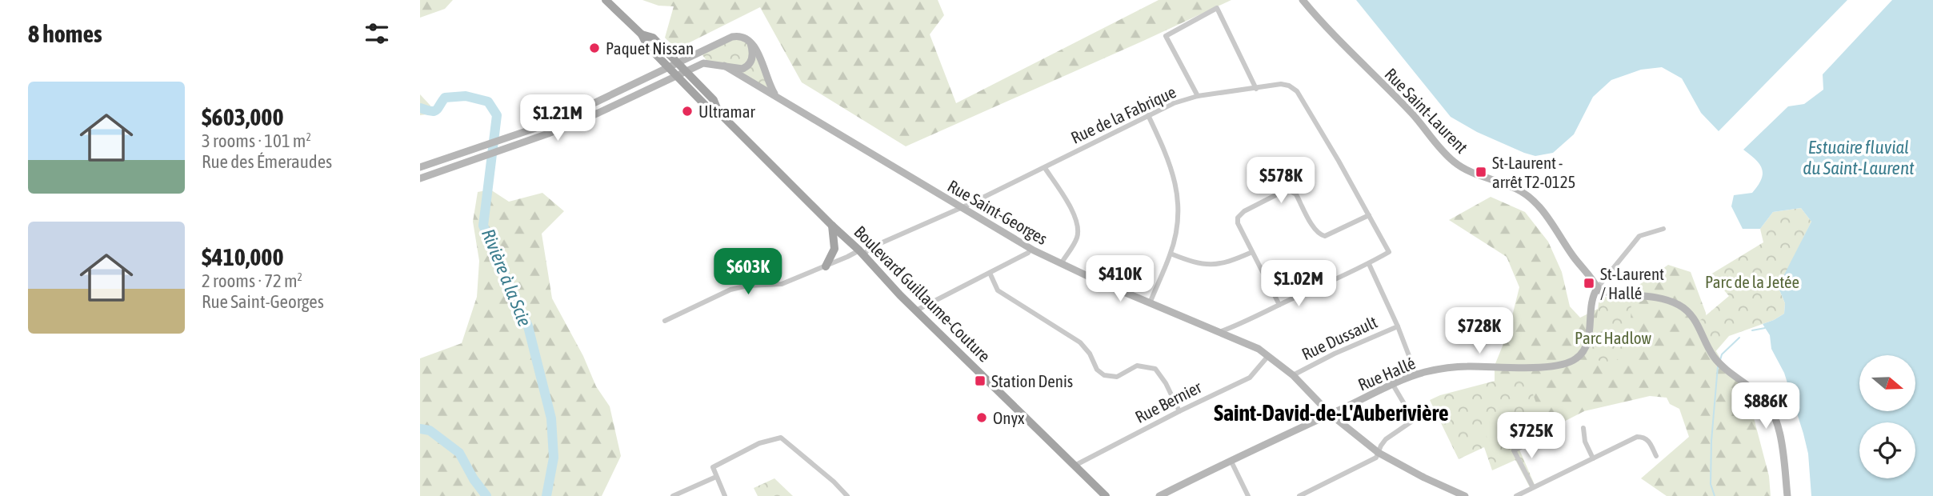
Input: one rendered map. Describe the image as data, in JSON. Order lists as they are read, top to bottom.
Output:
{
  "streets": {
    "main road": ["Boulevard Guillaume-Couture"],
    "street": [
      "Rue Saint-Laurent",
      "Rue de la Fabrique",
      "Rue Saint-Georges",
      "Rue Dussault",
      "Rue Hallé",
      "Rue Bernier"
    ]
  },
  "crossings": [
    ["Rue Saint-Laurent", "Rue Hallé"],
    ["Rue de la Fabrique", "Rue Saint-Georges"],
    ["Rue de la Fabrique", "Boulevard Guillaume-Couture"],
    ["Rue Saint-Georges", "Rue Dussault"],
    ["Rue Saint-Georges", "Rue Hallé"],
    ["Rue Saint-Georges", "Rue Bernier"],
    ["Boulevard Guillaume-Couture", "Rue Bernier"]
  ],
  "districts": ["Saint-David-de-L'Auberivière"],
  "water": ["Estuaire fluvial du Saint-Laurent", "Rivière à la Scie"],
  "parks": ["Parc de la Jetée", "Parc Hadlow"],
  "places": {
    "other": ["Paquet Nissan", "Ultramar", "Onyx"],
    "transit": ["St-Laurent - arrêt T2-0125", "St-Laurent / Hallé", "Station Denis"]
  },
  "north": "right",
  "page": {
    "heading": "8 homes",
    "list": [
      {
        "name": "$603,000",
        "note": "3 rooms · 101 m² · Rue des Émeraudes"
      },
      {
        "name": "$410,000",
        "note": "2 rooms · 72 m² · Rue Saint-Georges"
      }
    ],
    "price": [
      "$1.21M",
      "$578K",
      "$603K",
      "$410K",
      "$1.02M",
      "$728K",
      "$886K",
      "$725K"
    ]
  }
}
